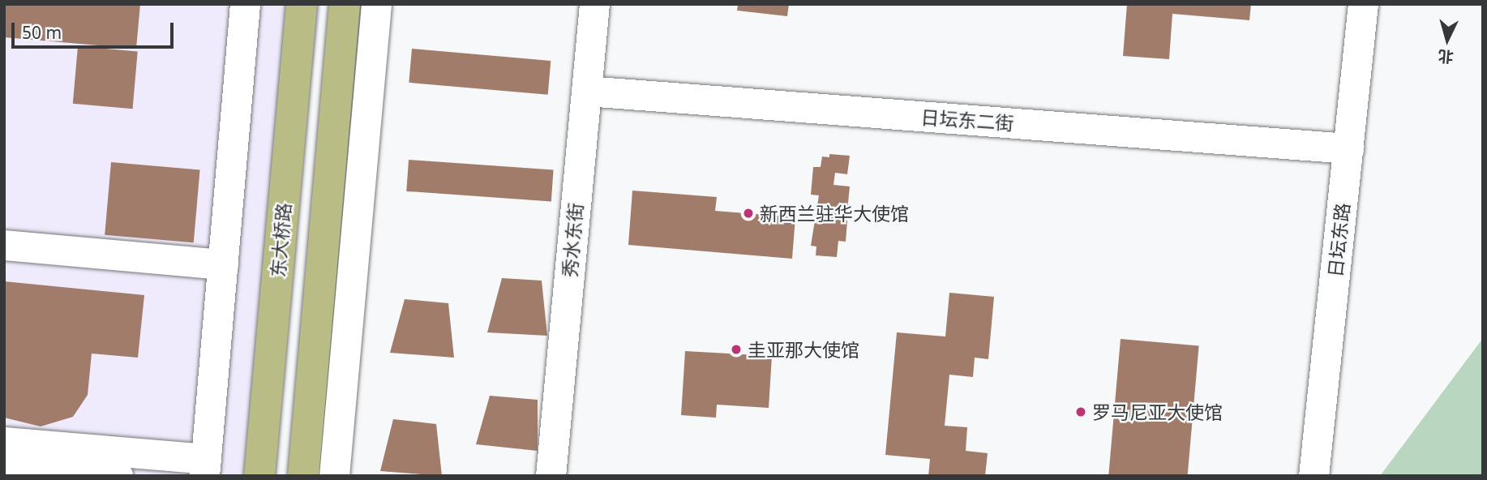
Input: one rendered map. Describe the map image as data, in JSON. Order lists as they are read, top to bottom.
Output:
{
  "streets": {
    "main road": ["东大桥路"],
    "street": ["日坛东二街", "秀水东街", "日坛东路"]
  },
  "crossings": [
    ["日坛东二街", "秀水东街"],
    ["日坛东二街", "日坛东路"]
  ],
  "places": ["新西兰驻华大使馆", "圭亚那大使馆", "罗马尼亚大使馆"],
  "scale_bar": "50 m",
  "north": "bottom"
}
